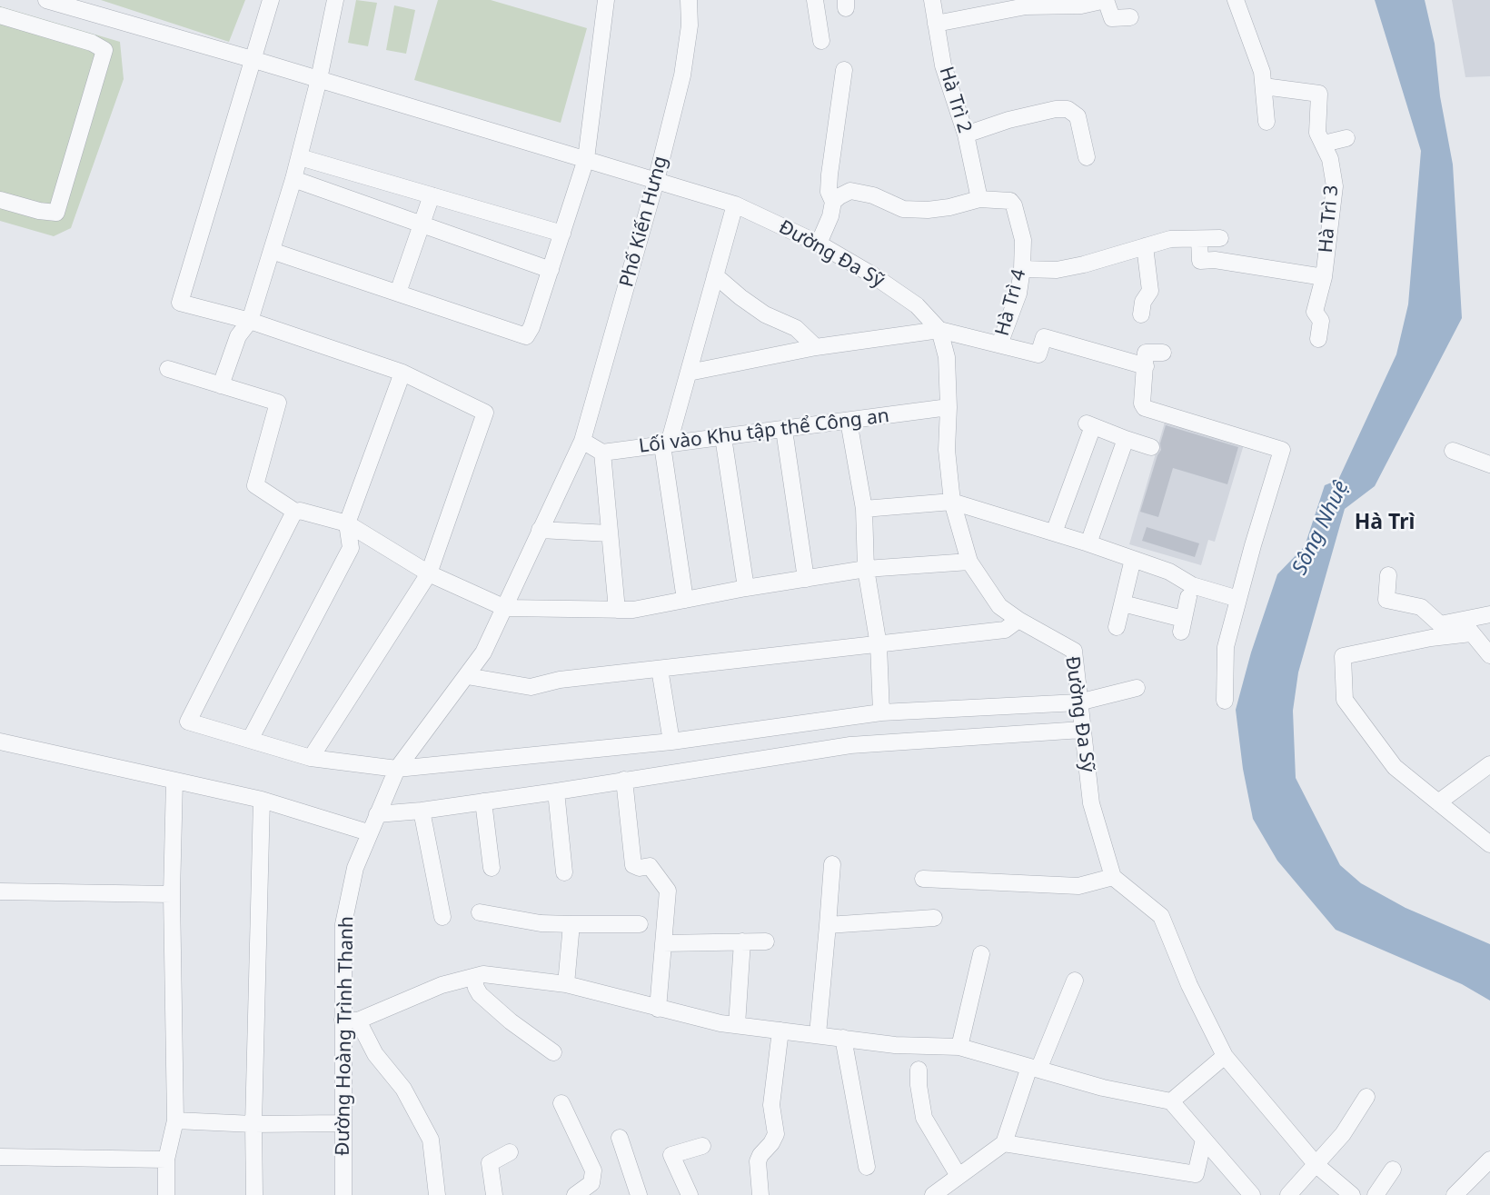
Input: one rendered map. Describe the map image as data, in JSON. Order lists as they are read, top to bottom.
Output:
{
  "streets": {
    "street": [
      "Hà Trì 2",
      "Hà Trì 3",
      "Phố Kiến Hưng",
      "Đường Đa Sỹ",
      "Hà Trì 4",
      "Lối vào Khu tập thể Công an",
      "Đường Hoàng Trình Thanh"
    ]
  },
  "crossings": [
    ["Hà Trì 2", "Hà Trì 4"],
    ["Phố Kiến Hưng", "Đường Đa Sỹ"],
    ["Phố Kiến Hưng", "Đường Hoàng Trình Thanh"],
    ["Đường Đa Sỹ", "Hà Trì 4"],
    ["Đường Đa Sỹ", "Lối vào Khu tập thể Công an"]
  ],
  "districts": ["Hà Trì"],
  "water": ["Sông Nhuệ"]
}
